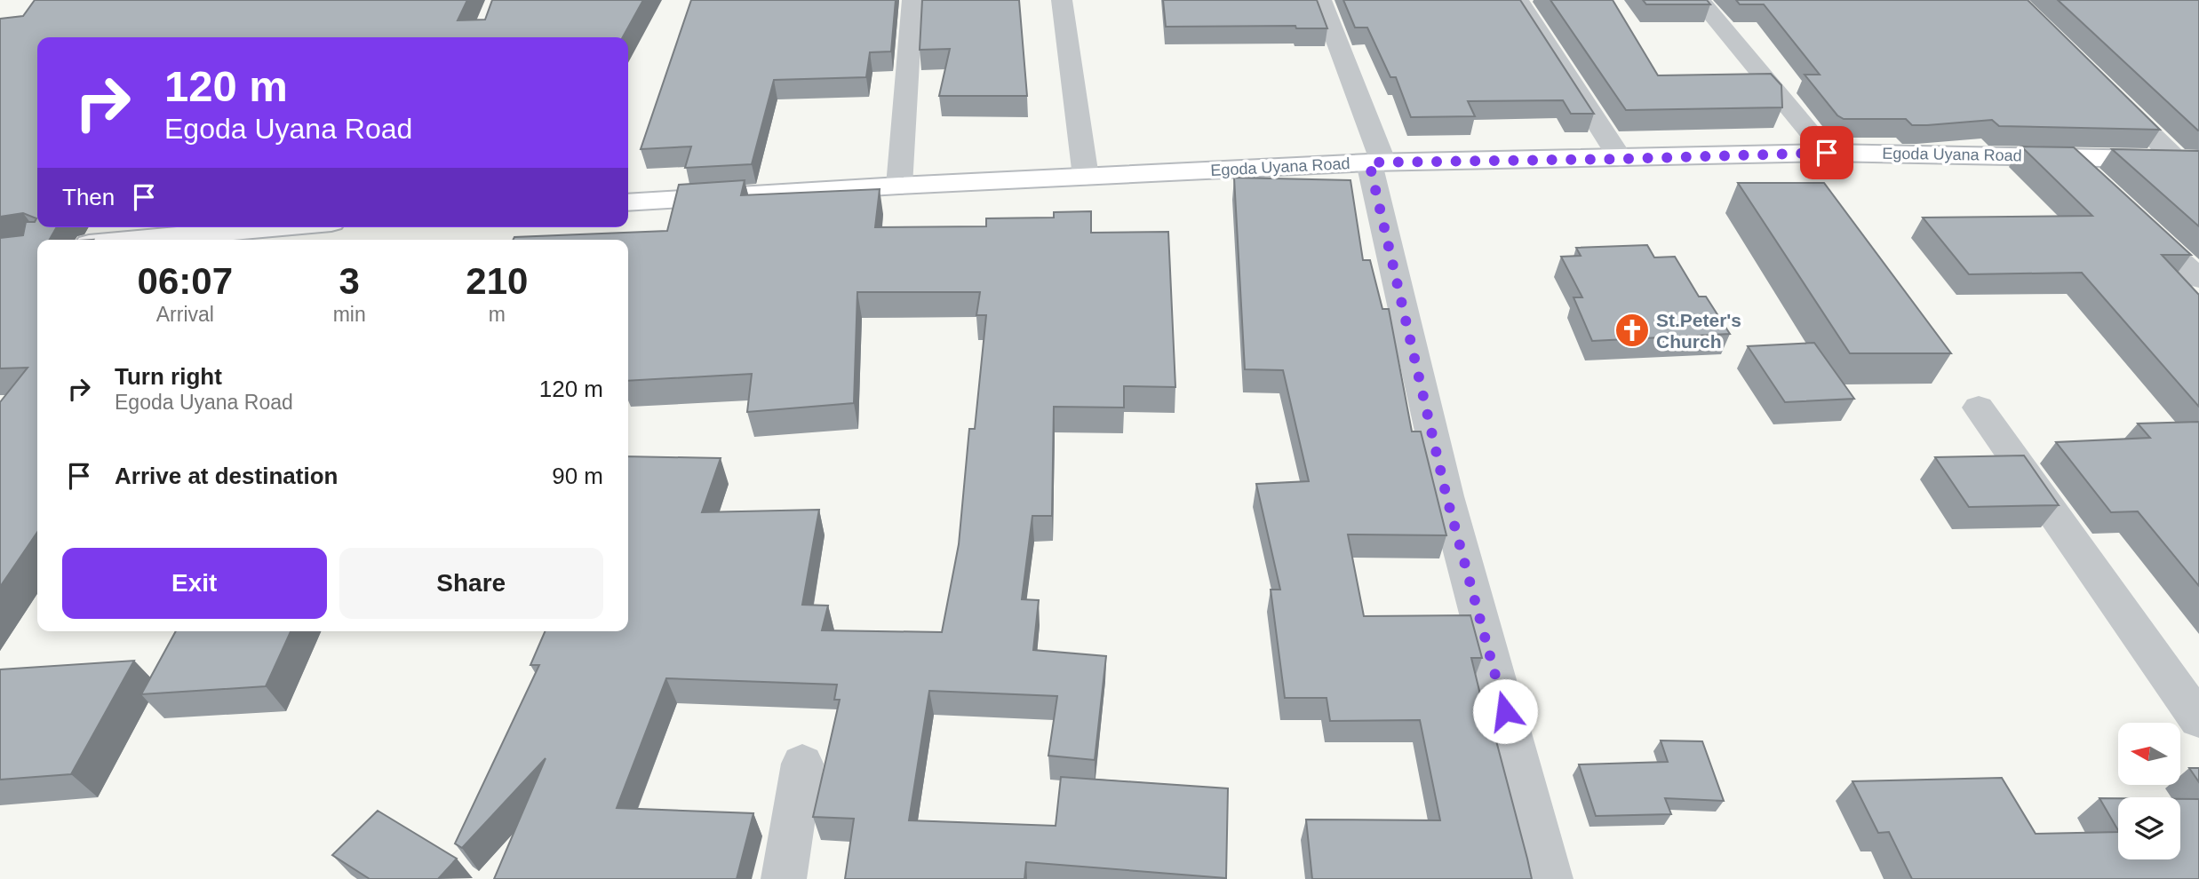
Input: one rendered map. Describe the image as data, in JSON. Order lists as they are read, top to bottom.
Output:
{
  "streets": {
    "main road": ["Egoda Uyana Road"]
  },
  "places": {
    "church": ["St.Peter's Church"]
  },
  "north": "left",
  "page": {
    "turn": ["120 m", "Egoda Uyana Road"],
    "then": "Then",
    "eta": [
      "06:07",
      "Arrival",
      "3",
      "min",
      "210",
      "m"
    ],
    "list": [
      {
        "name": "Turn right",
        "note": "Egoda Uyana Road",
        "value": "120 m"
      },
      {
        "name": "Arrive at destination",
        "value": "90 m"
      }
    ],
    "buttons": ["Exit", "Share"]
  }
}
